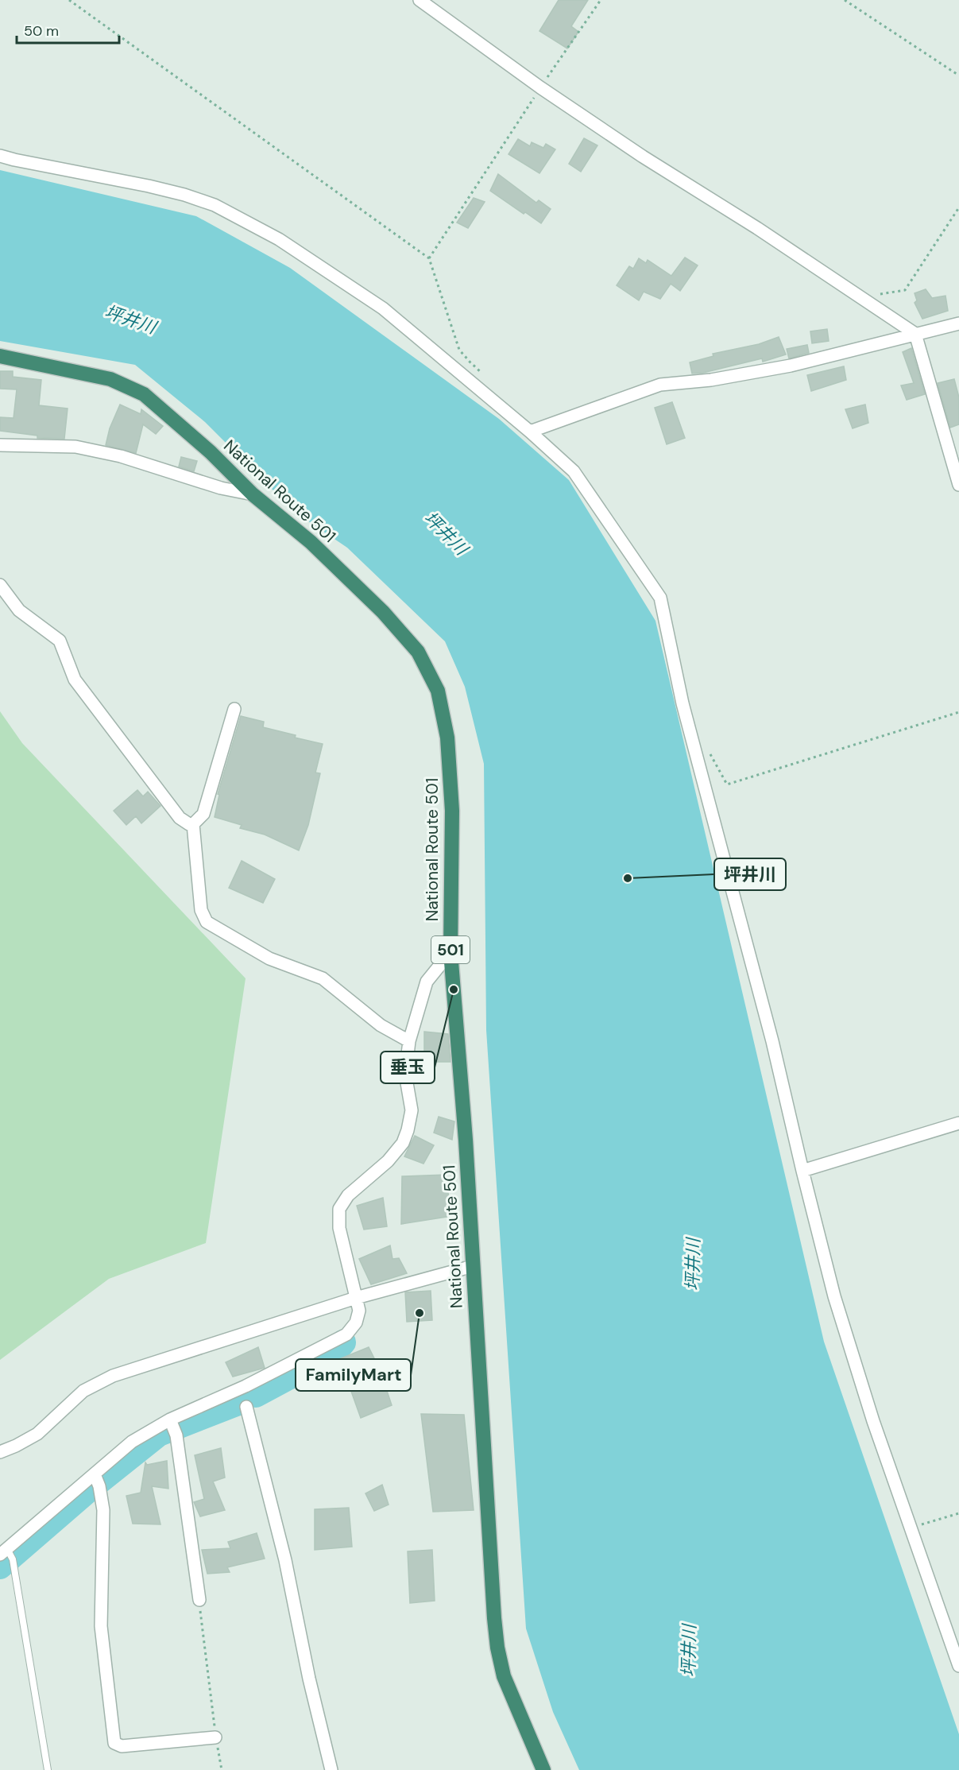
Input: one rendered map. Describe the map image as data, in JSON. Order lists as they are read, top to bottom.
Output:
{
  "streets": {
    "highway": ["National Route 501", "501"]
  },
  "water": ["坪井川"],
  "places": ["坪井川", "垂玉", "FamilyMart"],
  "scale_bar": "50 m"
}
